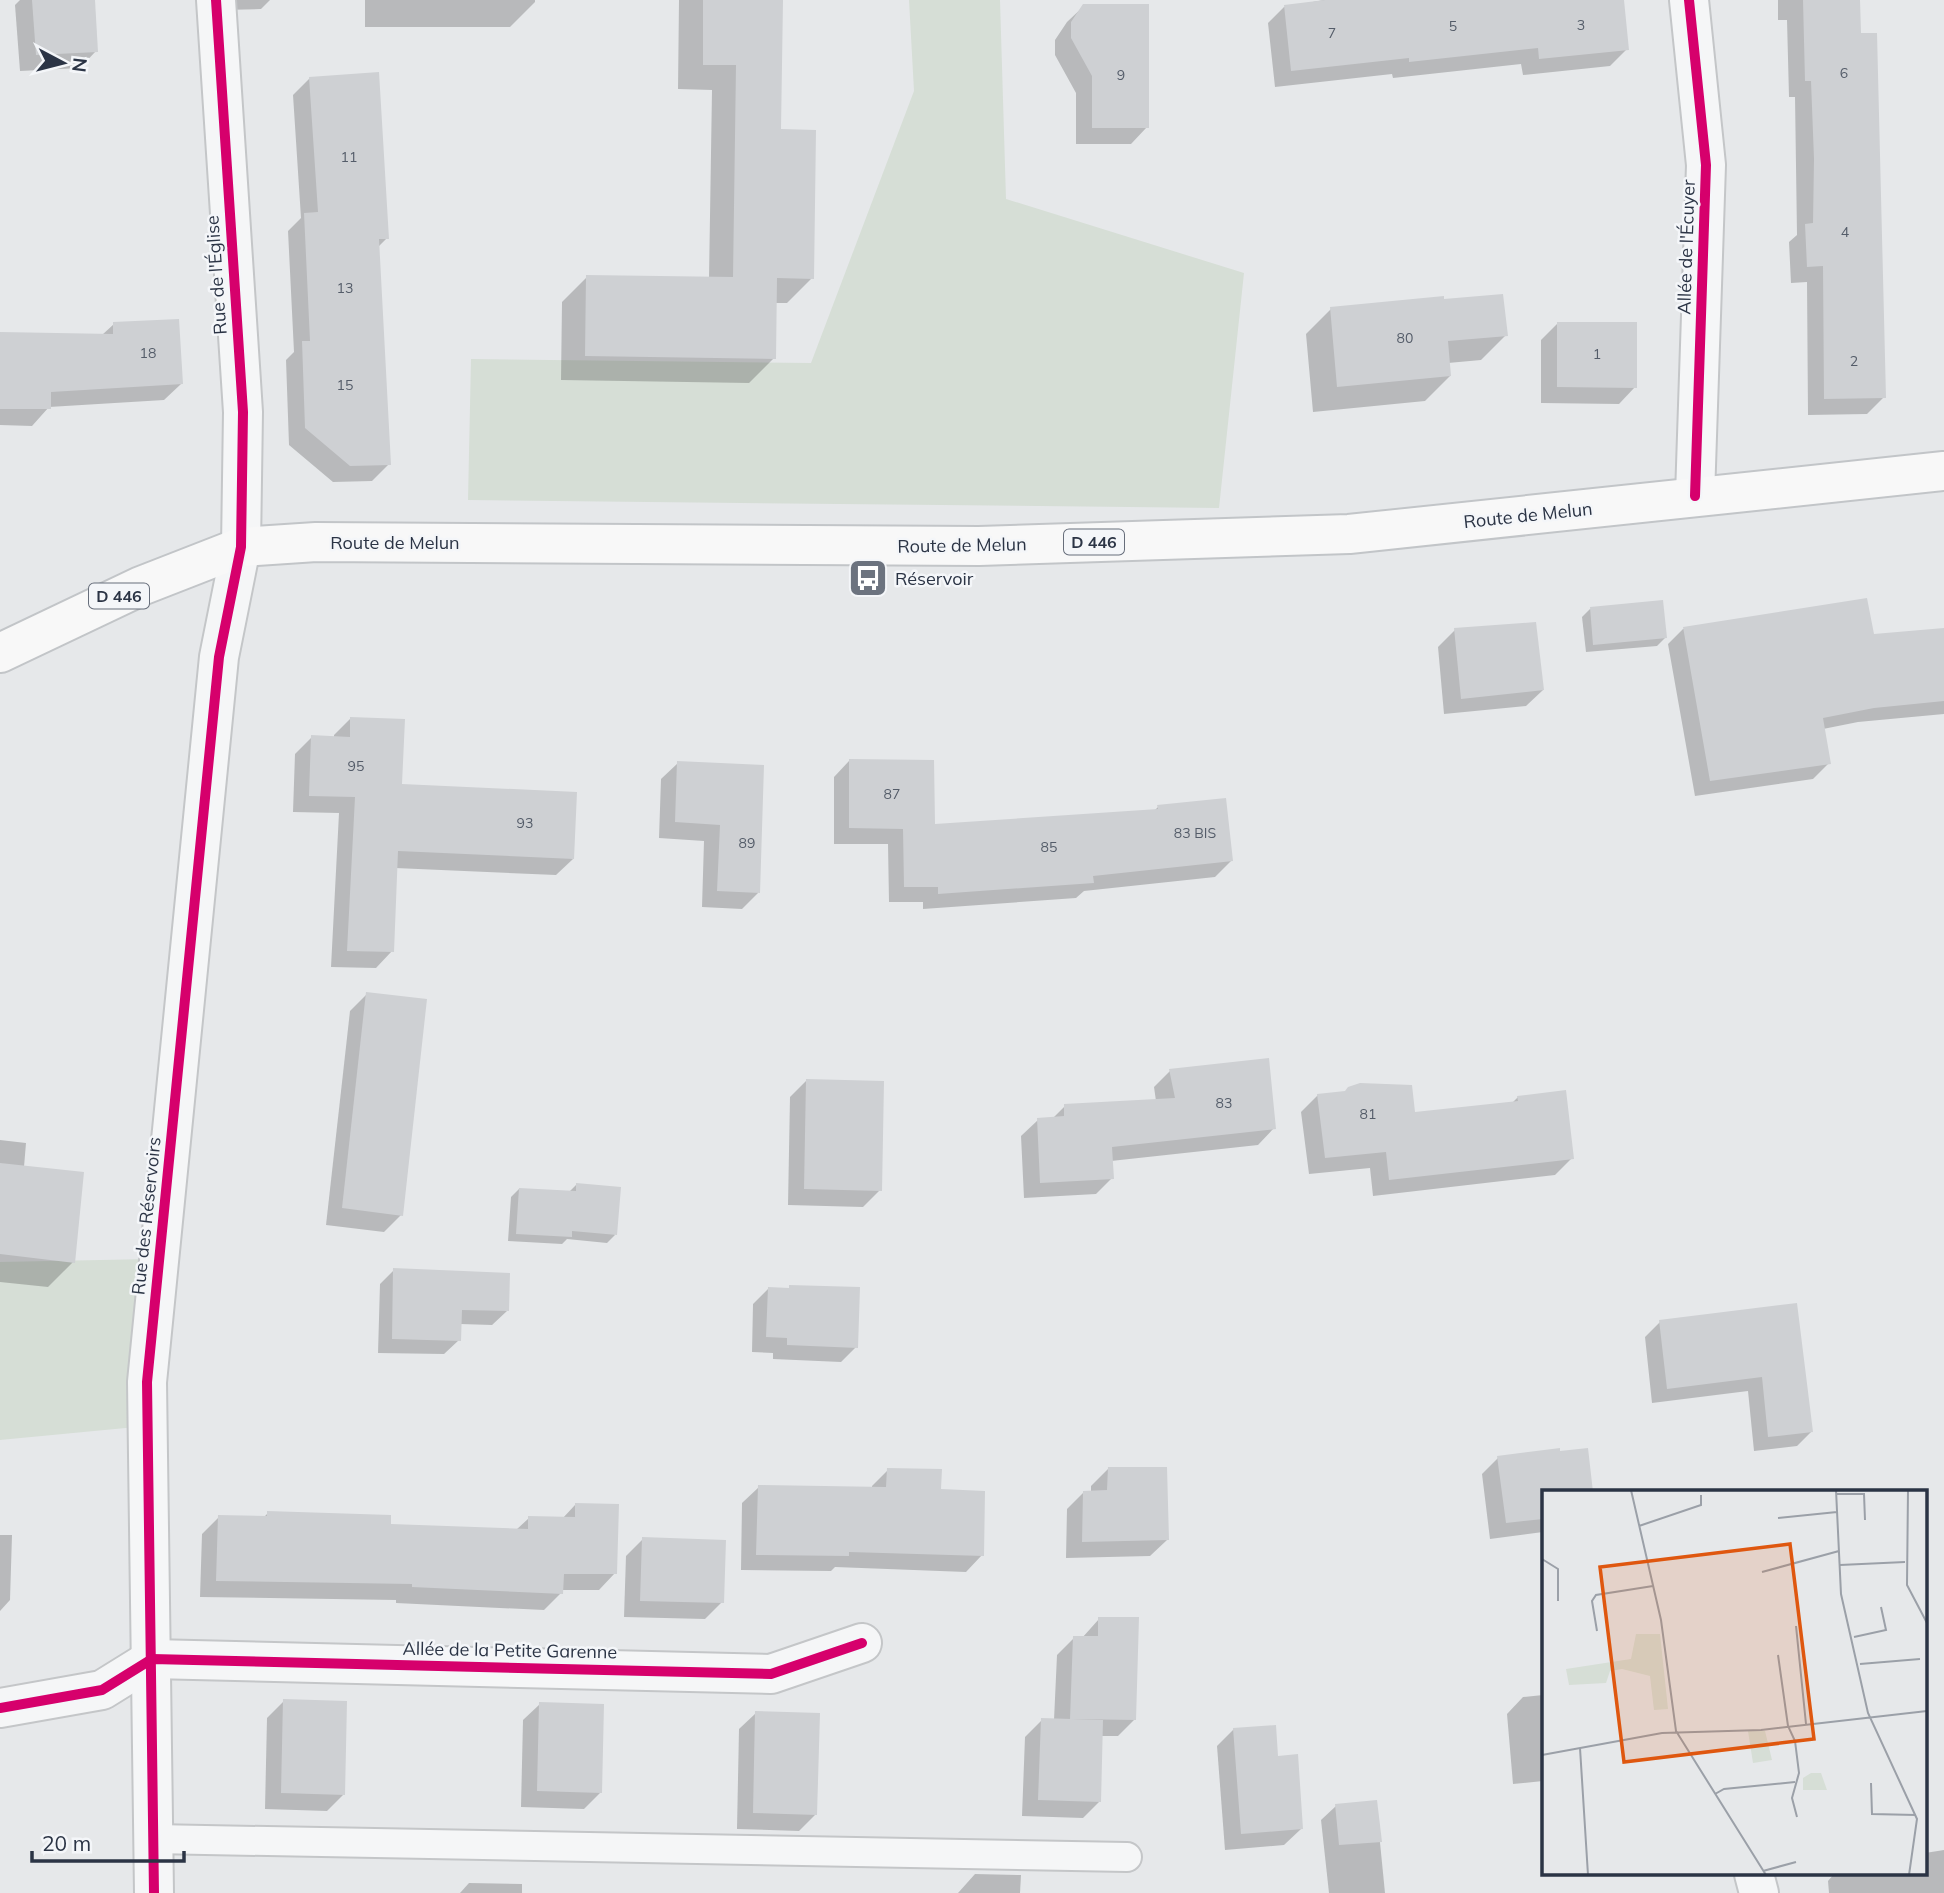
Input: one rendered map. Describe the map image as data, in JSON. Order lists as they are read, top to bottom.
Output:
{
  "streets": {
    "main road": ["Route de Melun", "D 446"],
    "street": [
      "Allée de l'Écuyer",
      "Rue de l'Église",
      "Rue des Réservoirs",
      "Allée de la Petite Garenne"
    ]
  },
  "crossings": [
    ["Allée de l'Écuyer", "Route de Melun"],
    ["Rue de l'Église", "Route de Melun"],
    ["Rue de l'Église", "Rue des Réservoirs"],
    ["Route de Melun", "Rue des Réservoirs"],
    ["Rue des Réservoirs", "Allée de la Petite Garenne"]
  ],
  "places": {
    "bus stop": ["Réservoir"]
  },
  "house_numbers": [
    "3",
    "5",
    "7",
    "6",
    "9",
    "11",
    "4",
    "13",
    "80",
    "18",
    "1",
    "2",
    "15",
    "95",
    "87",
    "93",
    "83 BIS",
    "89",
    "85",
    "83",
    "81"
  ],
  "scale_bar": "20 m",
  "north": "right"
}
